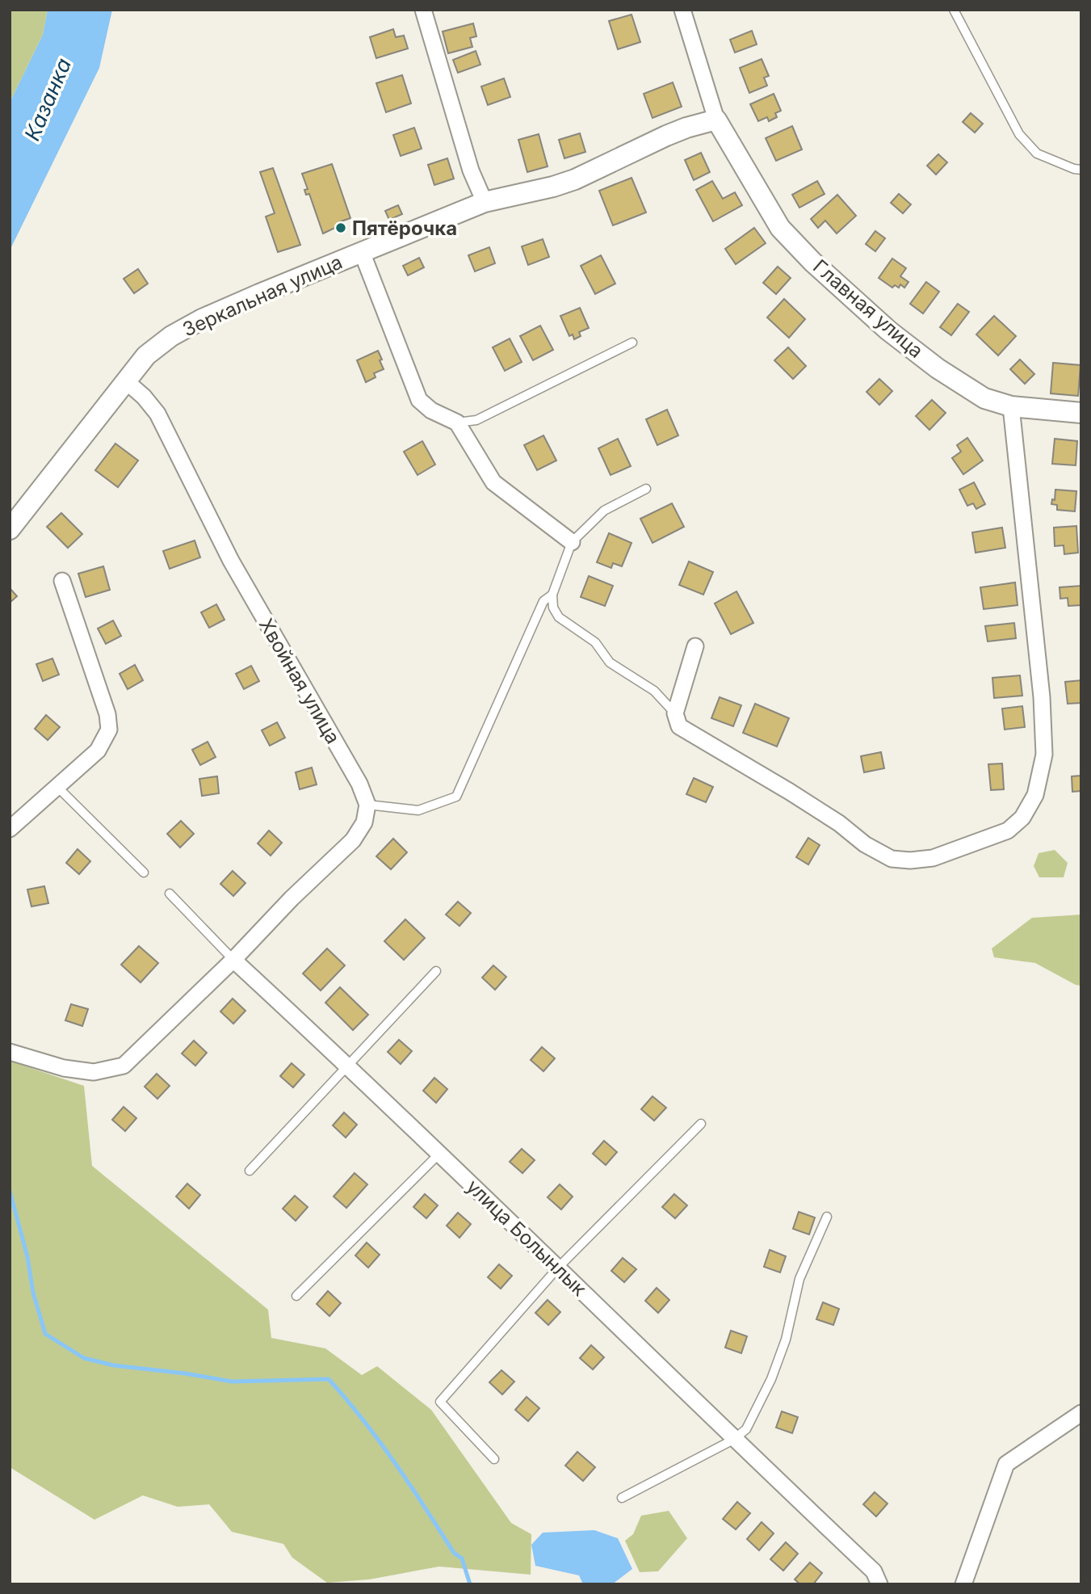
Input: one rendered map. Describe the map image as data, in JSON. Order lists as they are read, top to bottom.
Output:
{
  "streets": {
    "street": [
      "Зеркальная улица",
      "Главная улица",
      "Хвойная улица",
      "улица Болынлык"
    ]
  },
  "crossings": [
    ["Зеркальная улица", "Главная улица"],
    ["Зеркальная улица", "Хвойная улица"]
  ],
  "water": ["Казанка"],
  "places": ["Пятёрочка"]
}
